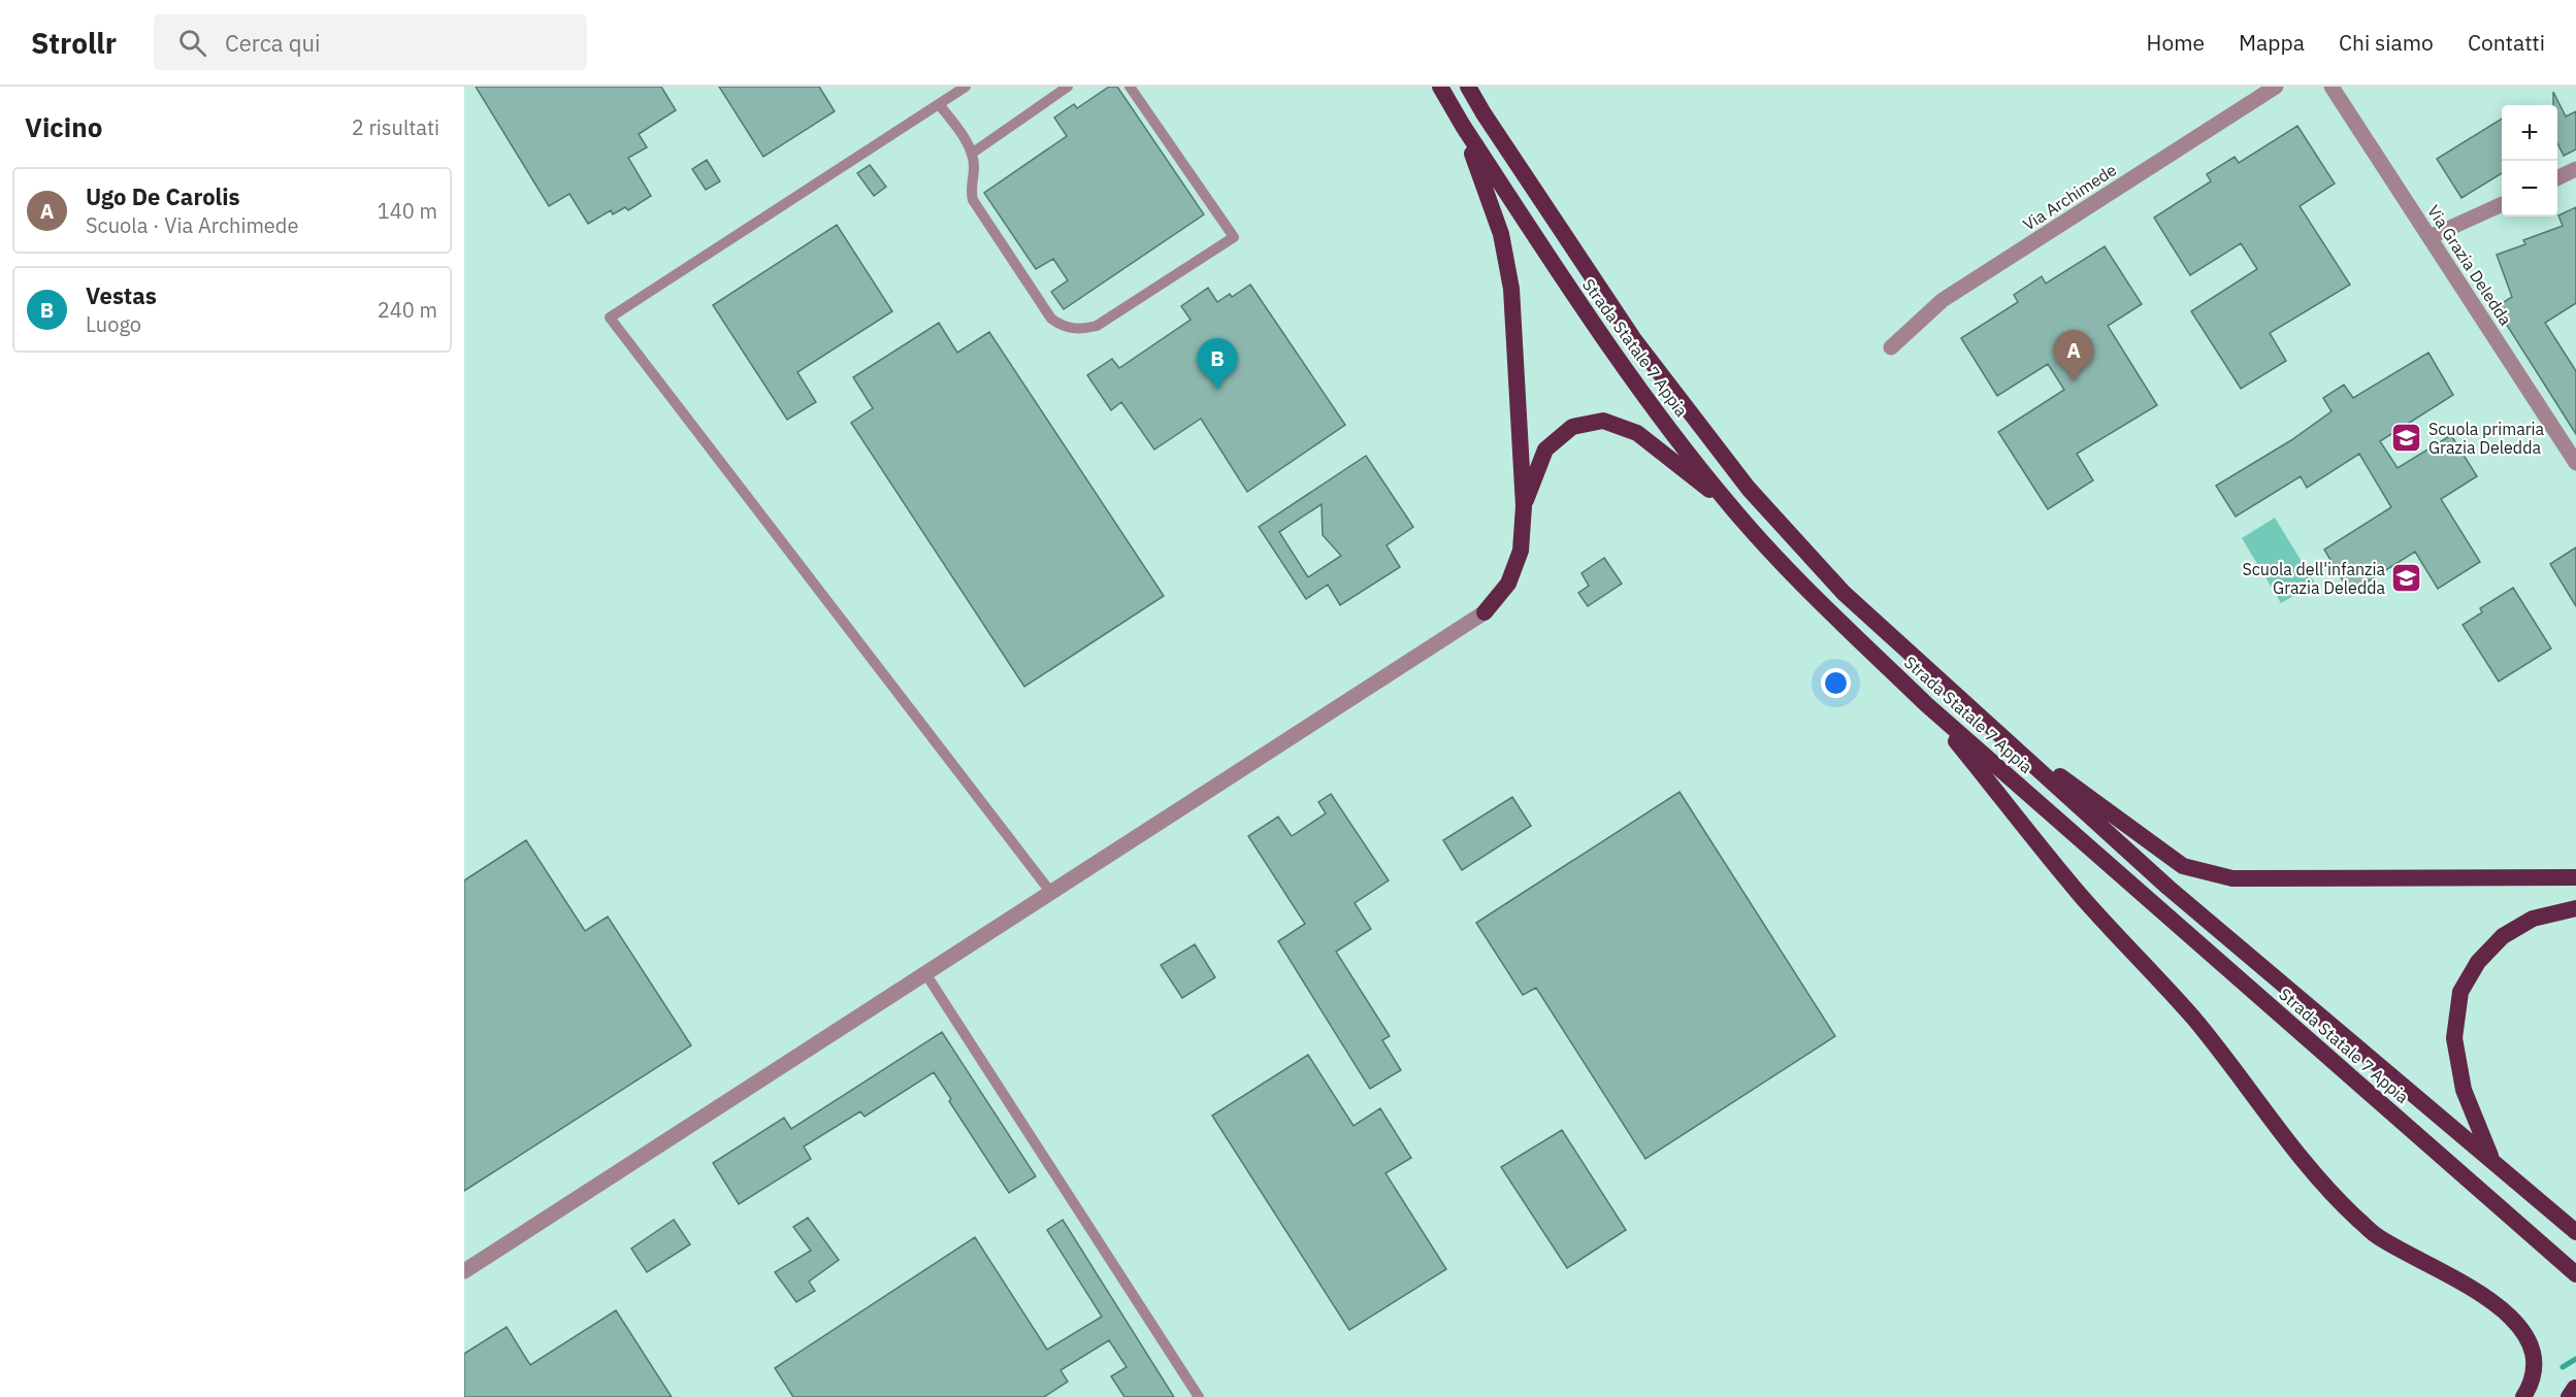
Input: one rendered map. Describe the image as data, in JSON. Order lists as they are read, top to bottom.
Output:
{
  "streets": {
    "highway": ["Strada Statale 7 Appia"],
    "street": ["Via Archimede", "Via Grazia Deledda"]
  },
  "places": {
    "school or university": ["Scuola primaria Grazia Deledda", "Scuola dell'infanzia Grazia Deledda"]
  },
  "page": {
    "header": "Strollr",
    "search": "Cerca qui",
    "nav": [
      "Home",
      "Mappa",
      "Chi siamo",
      "Contatti"
    ],
    "heading": ["Vicino", "2 risultati"],
    "map_buttons": ["+", "−"],
    "list": [
      {
        "mark": "A",
        "name": "Ugo De Carolis",
        "note": "Scuola · Via Archimede",
        "value": "140 m"
      },
      {
        "mark": "B",
        "name": "Vestas",
        "note": "Luogo",
        "value": "240 m"
      }
    ],
    "pins": ["A", "B"]
  }
}
